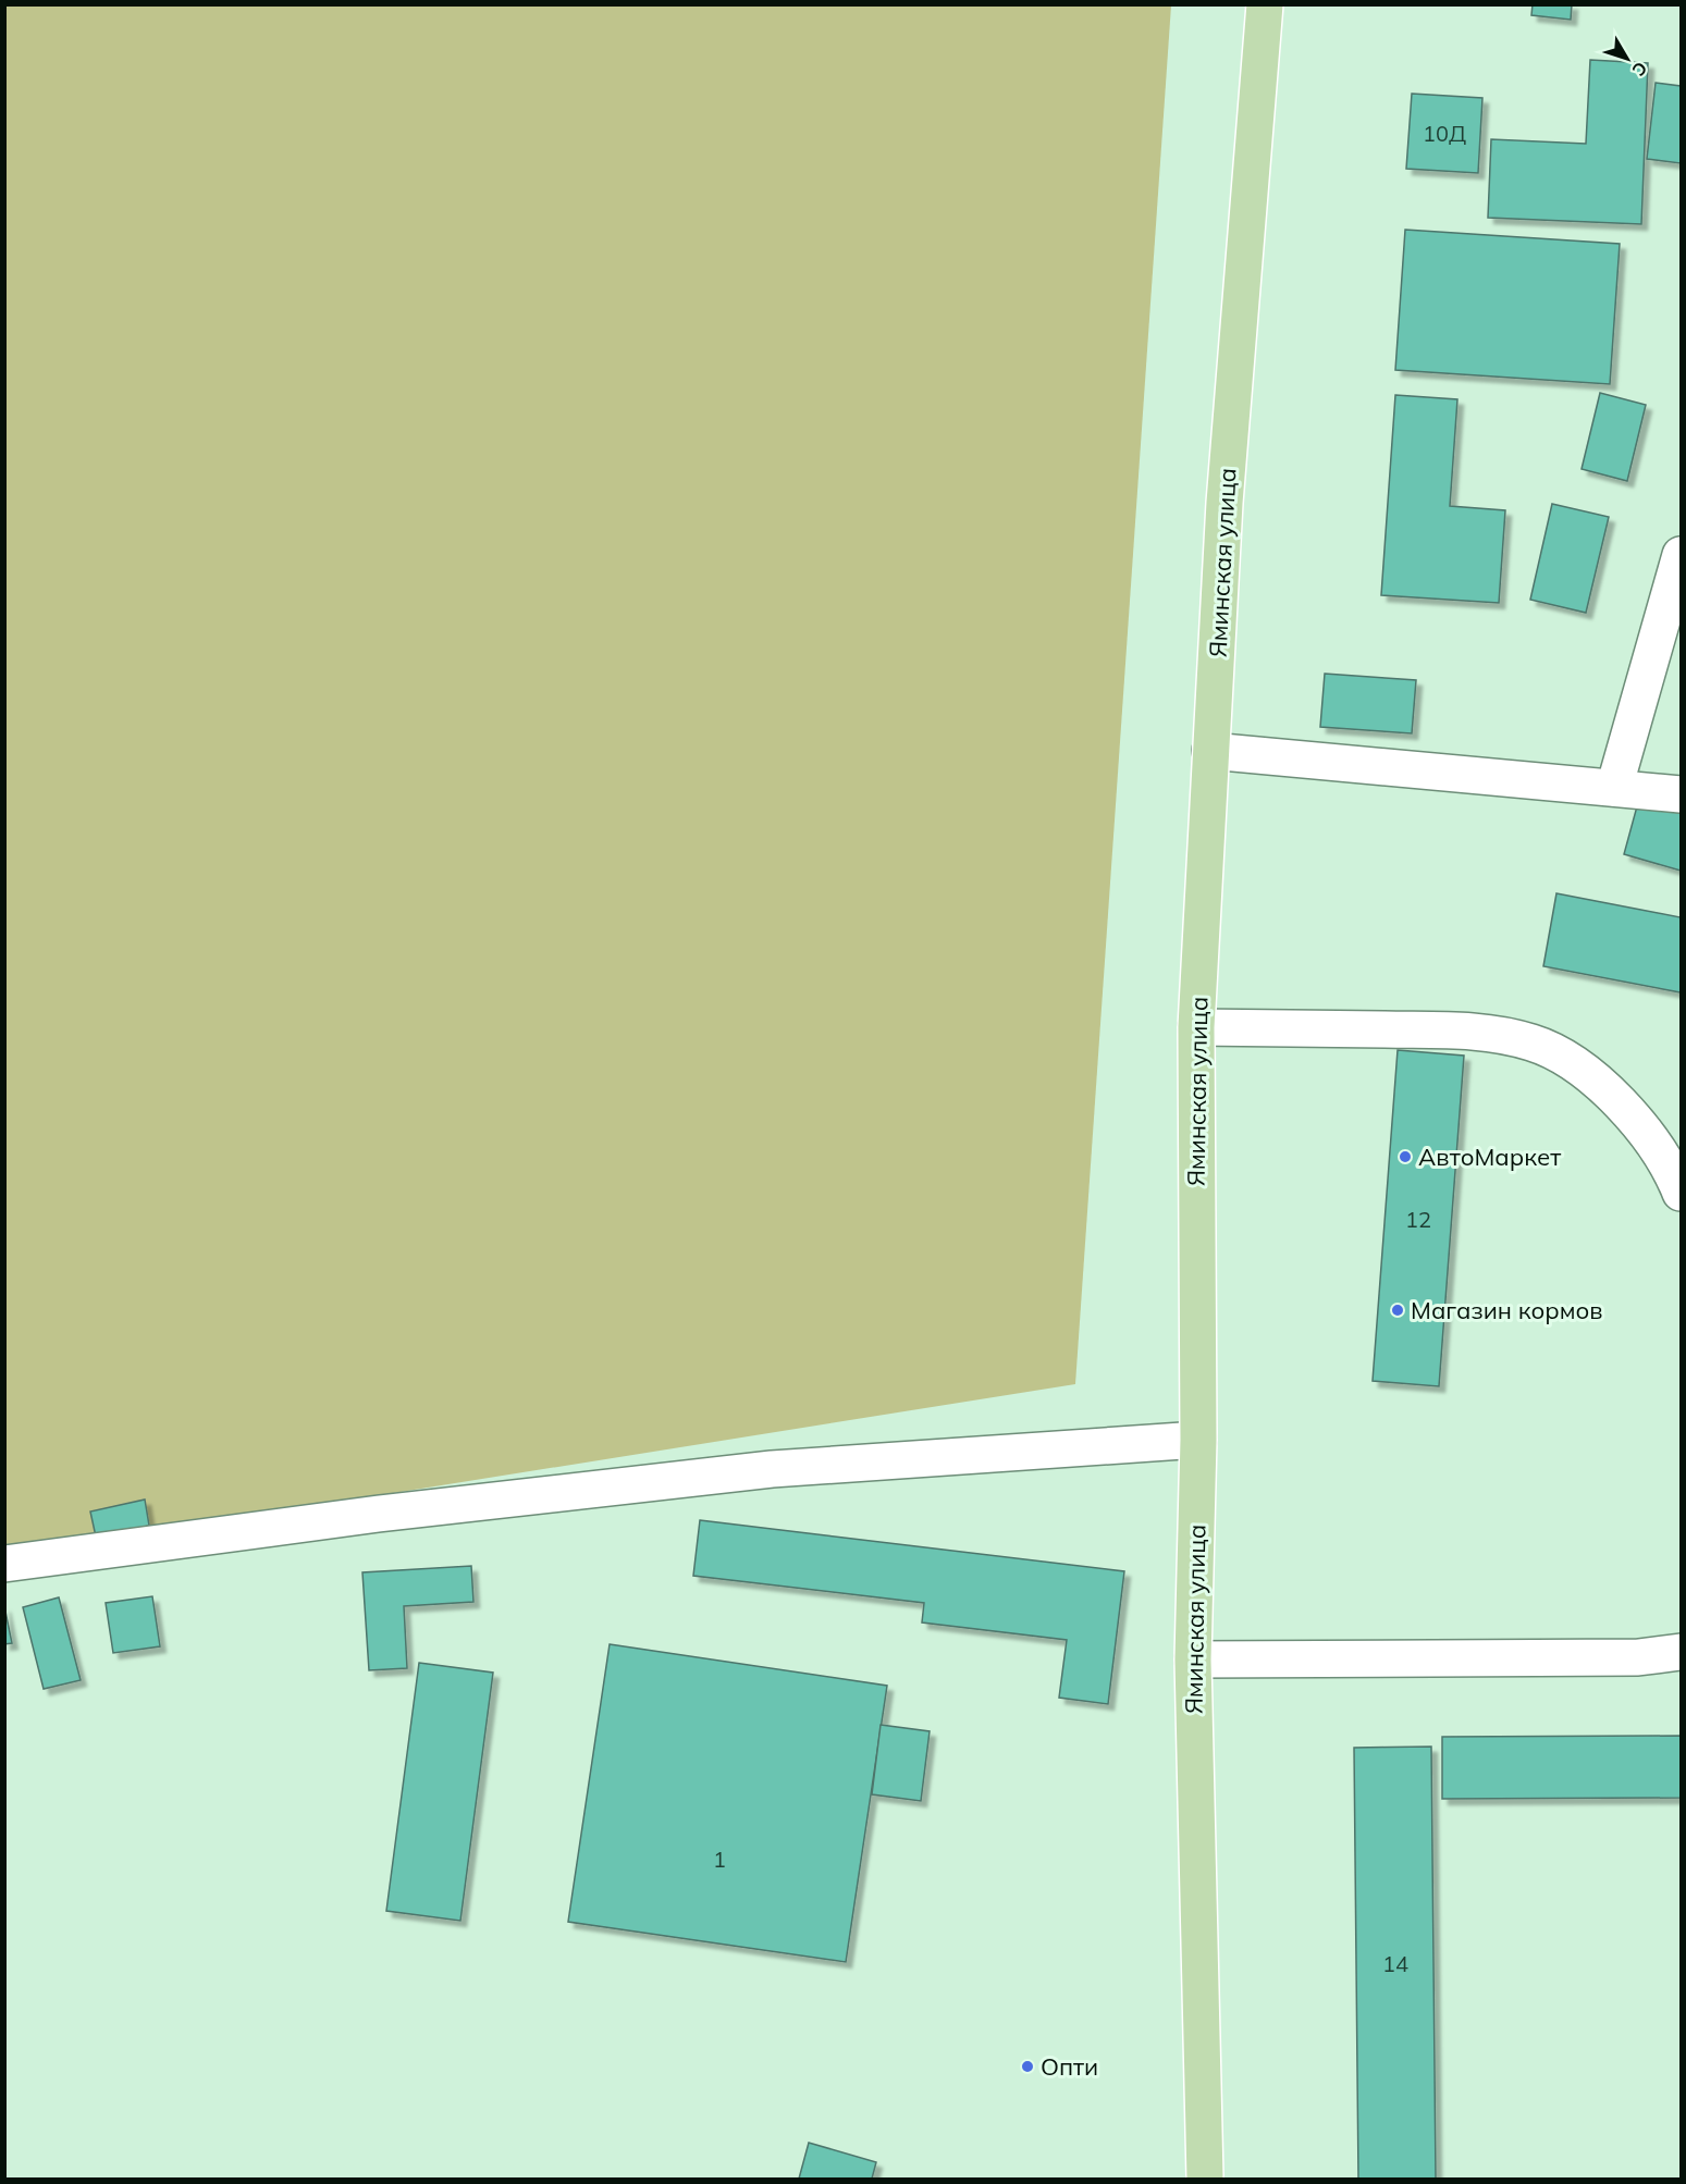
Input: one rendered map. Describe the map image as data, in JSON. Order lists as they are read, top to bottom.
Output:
{
  "streets": {
    "main road": ["Яминская улица"]
  },
  "places": ["АвтоМаркет", "Магазин кормов", "Опти"],
  "house_numbers": [
    "10Д",
    "12",
    "1",
    "14"
  ],
  "north": "bottom right"
}
